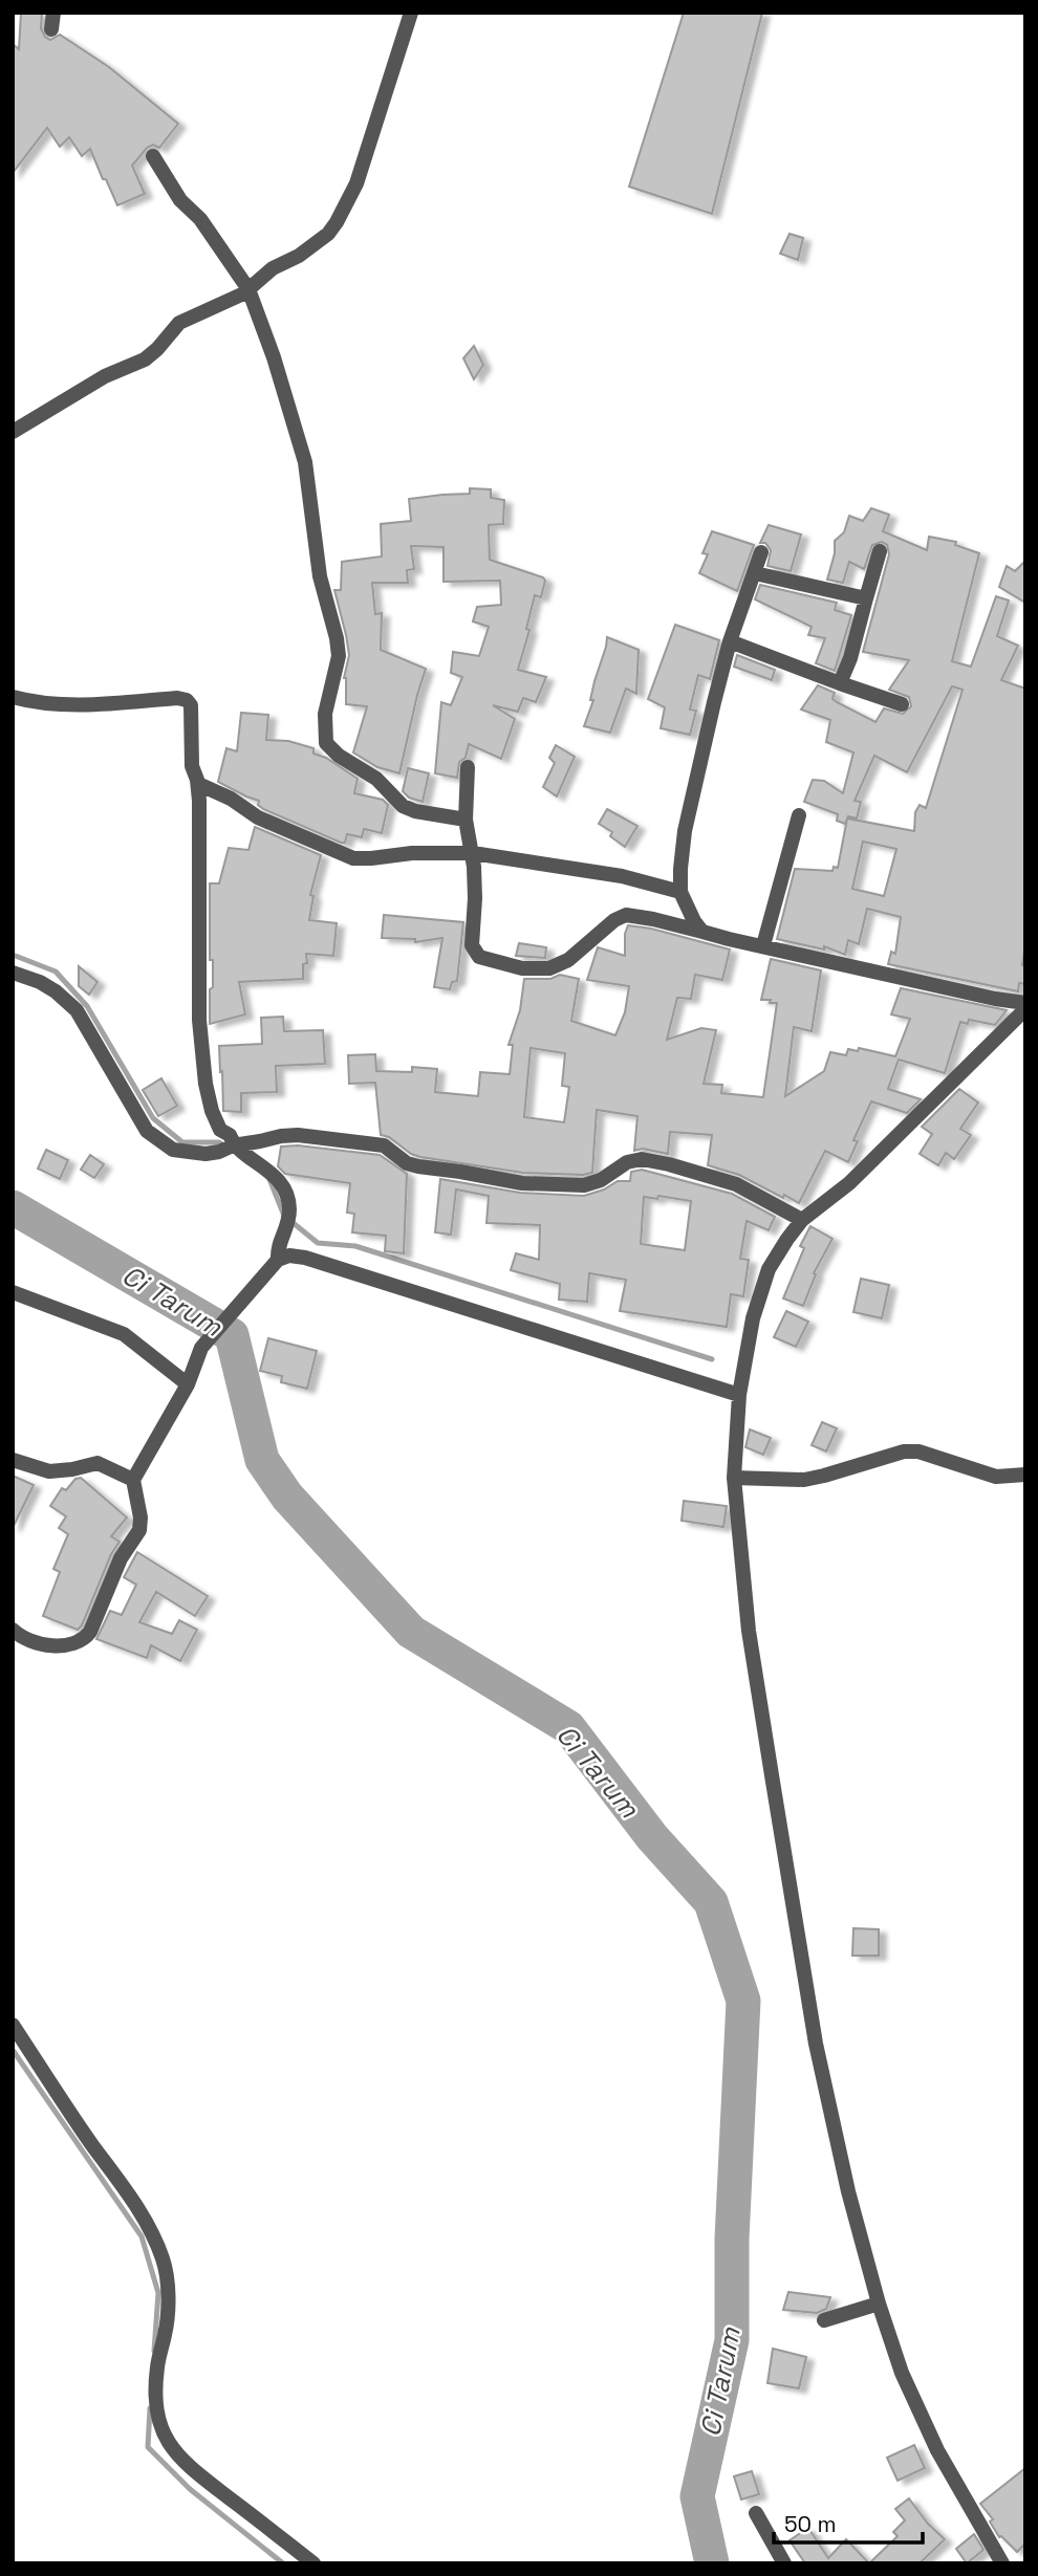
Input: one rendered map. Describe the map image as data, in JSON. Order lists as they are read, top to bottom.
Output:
{
  "water": ["Ci Tarum"],
  "scale_bar": "50 m"
}
